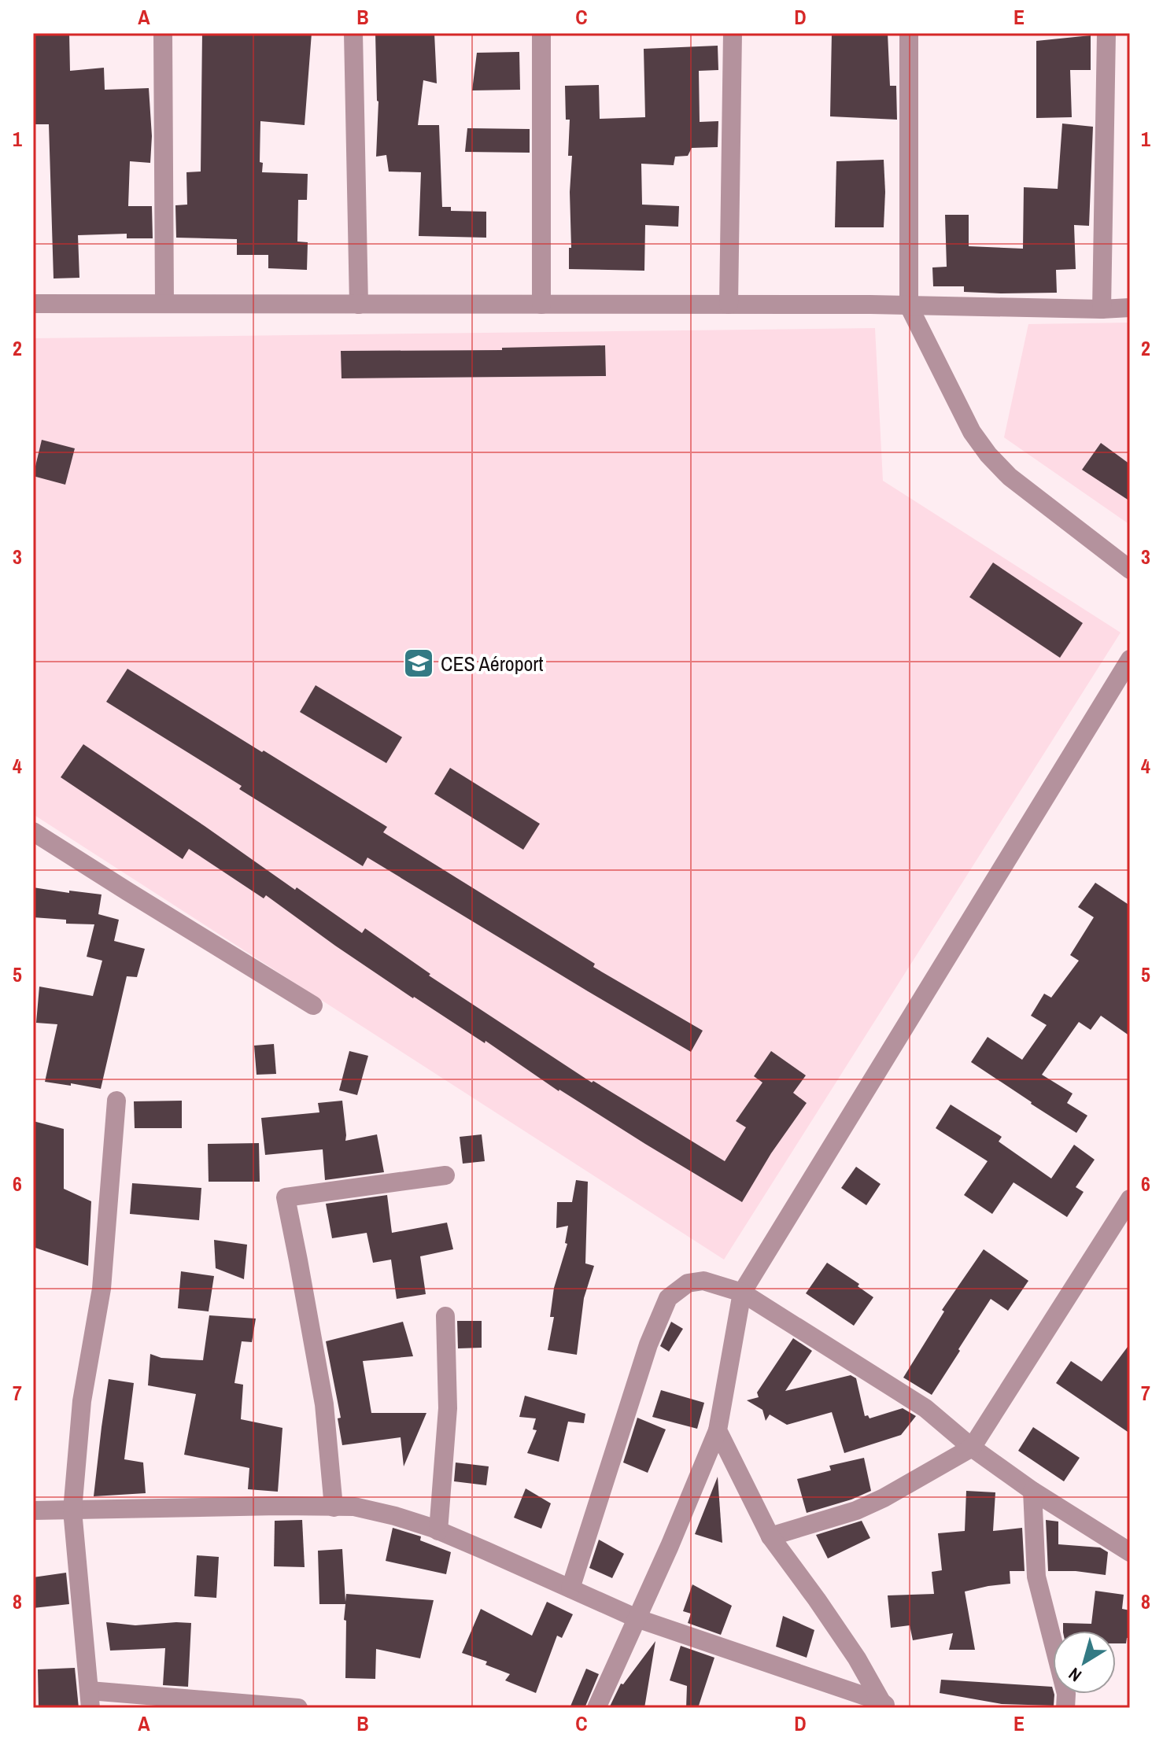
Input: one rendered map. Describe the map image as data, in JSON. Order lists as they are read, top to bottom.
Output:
{
  "places": {
    "school or university": ["CES Aéroport"]
  },
  "north": "bottom left",
  "grid": {
    "columns": [
      "A",
      "B",
      "C",
      "D",
      "E"
    ],
    "rows": [
      "1",
      "2",
      "3",
      "4",
      "5",
      "6",
      "7",
      "8"
    ]
  }
}
